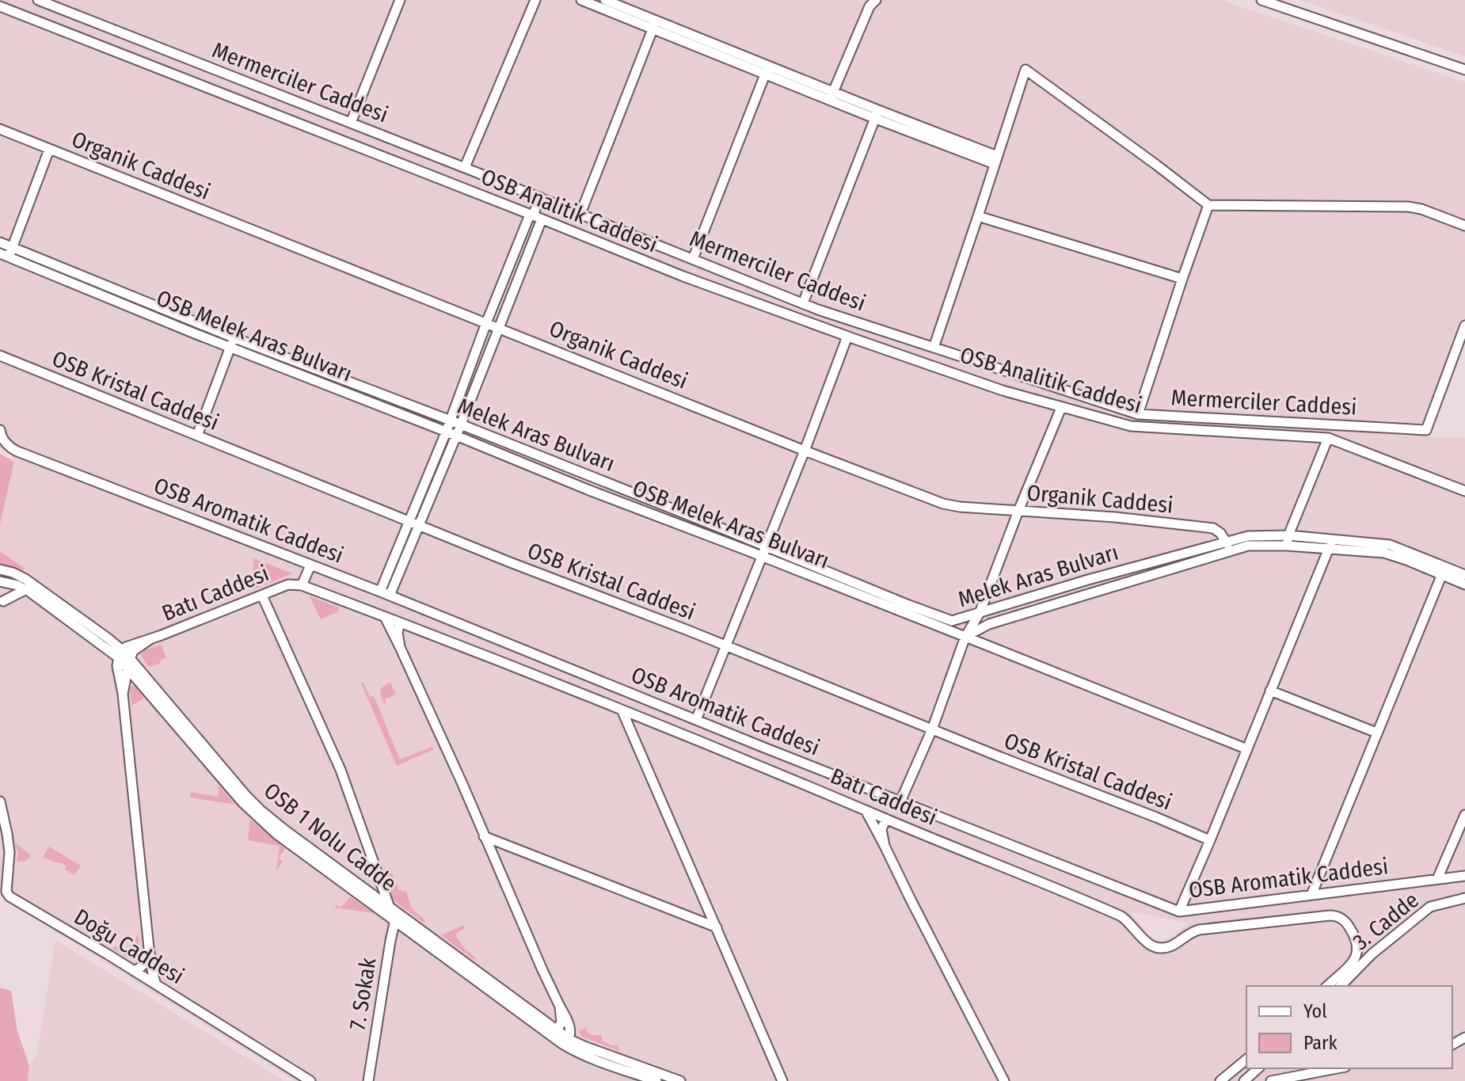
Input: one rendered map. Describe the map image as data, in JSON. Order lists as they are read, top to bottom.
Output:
{
  "streets": {
    "street": [
      "Mermerciler Caddesi",
      "Organik Caddesi",
      "OSB Analitik Caddesi",
      "OSB Melek Aras Bulvarı",
      "OSB Kristal Caddesi",
      "Melek Aras Bulvarı",
      "OSB Aromatik Caddesi",
      "Batı Caddesi",
      "OSB 1 Nolu Cadde",
      "3. Cadde",
      "Doğu Caddesi",
      "7. Sokak"
    ]
  },
  "crossings": [
    ["Organik Caddesi", "Melek Aras Bulvarı"],
    ["OSB Melek Aras Bulvarı", "Melek Aras Bulvarı"],
    ["Batı Caddesi", "OSB 1 Nolu Cadde"],
    ["OSB 1 Nolu Cadde", "7. Sokak"]
  ],
  "legend": ["Yol", "Park"]
}
